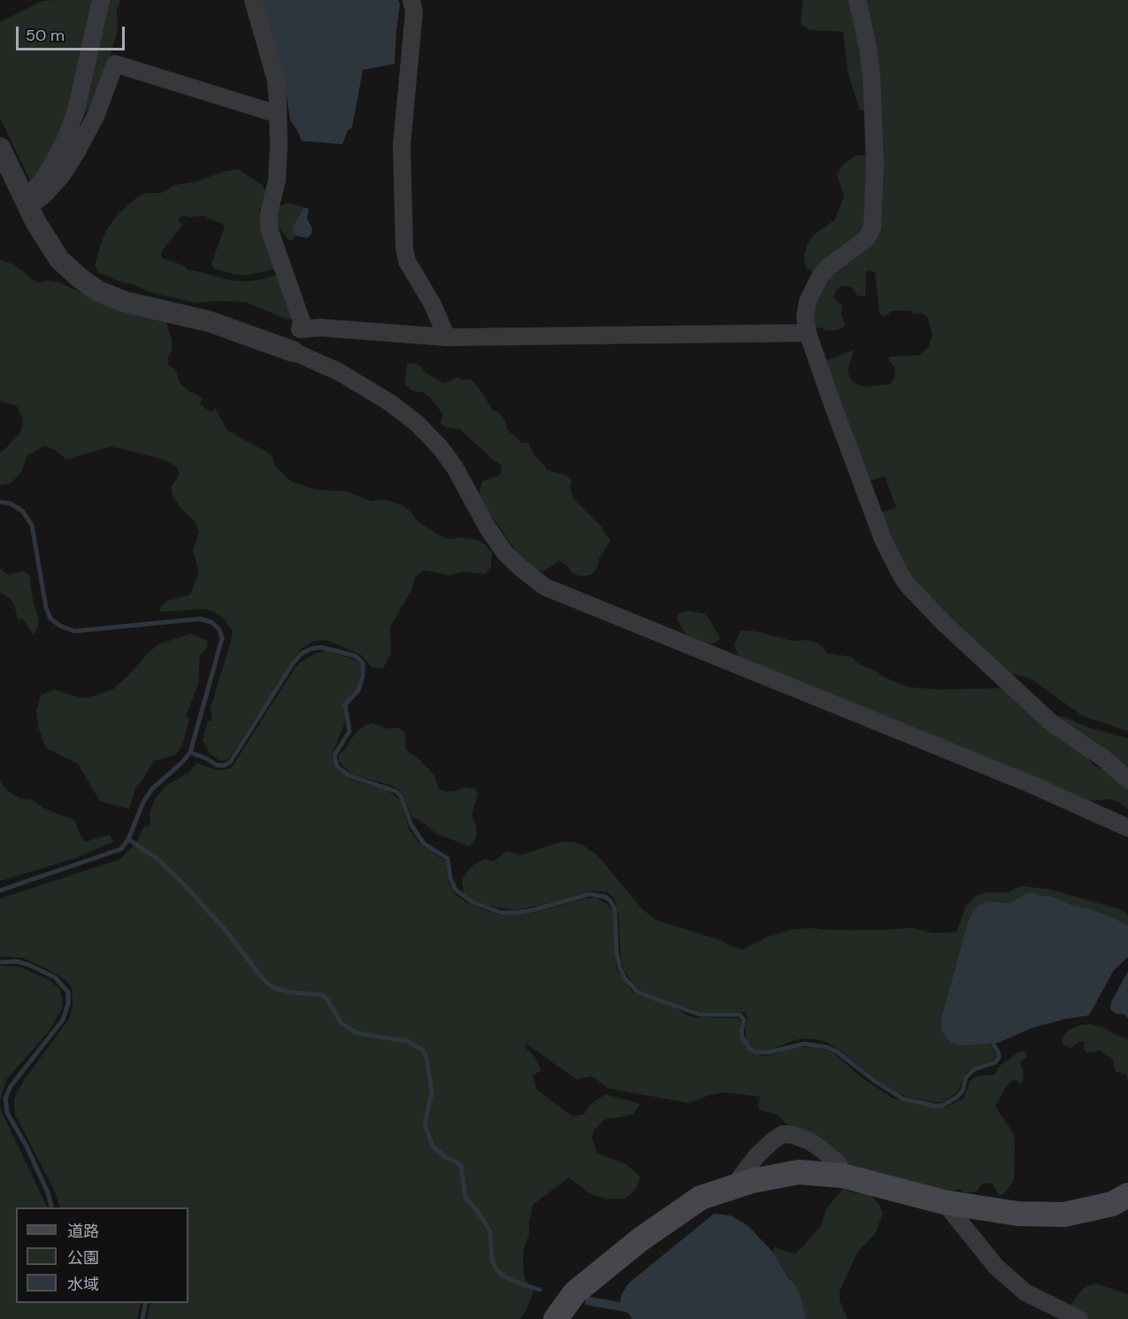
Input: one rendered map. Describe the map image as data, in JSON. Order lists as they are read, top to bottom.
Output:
{
  "legend": ["道路", "公園", "水域"],
  "scale_bar": "50 m"
}
